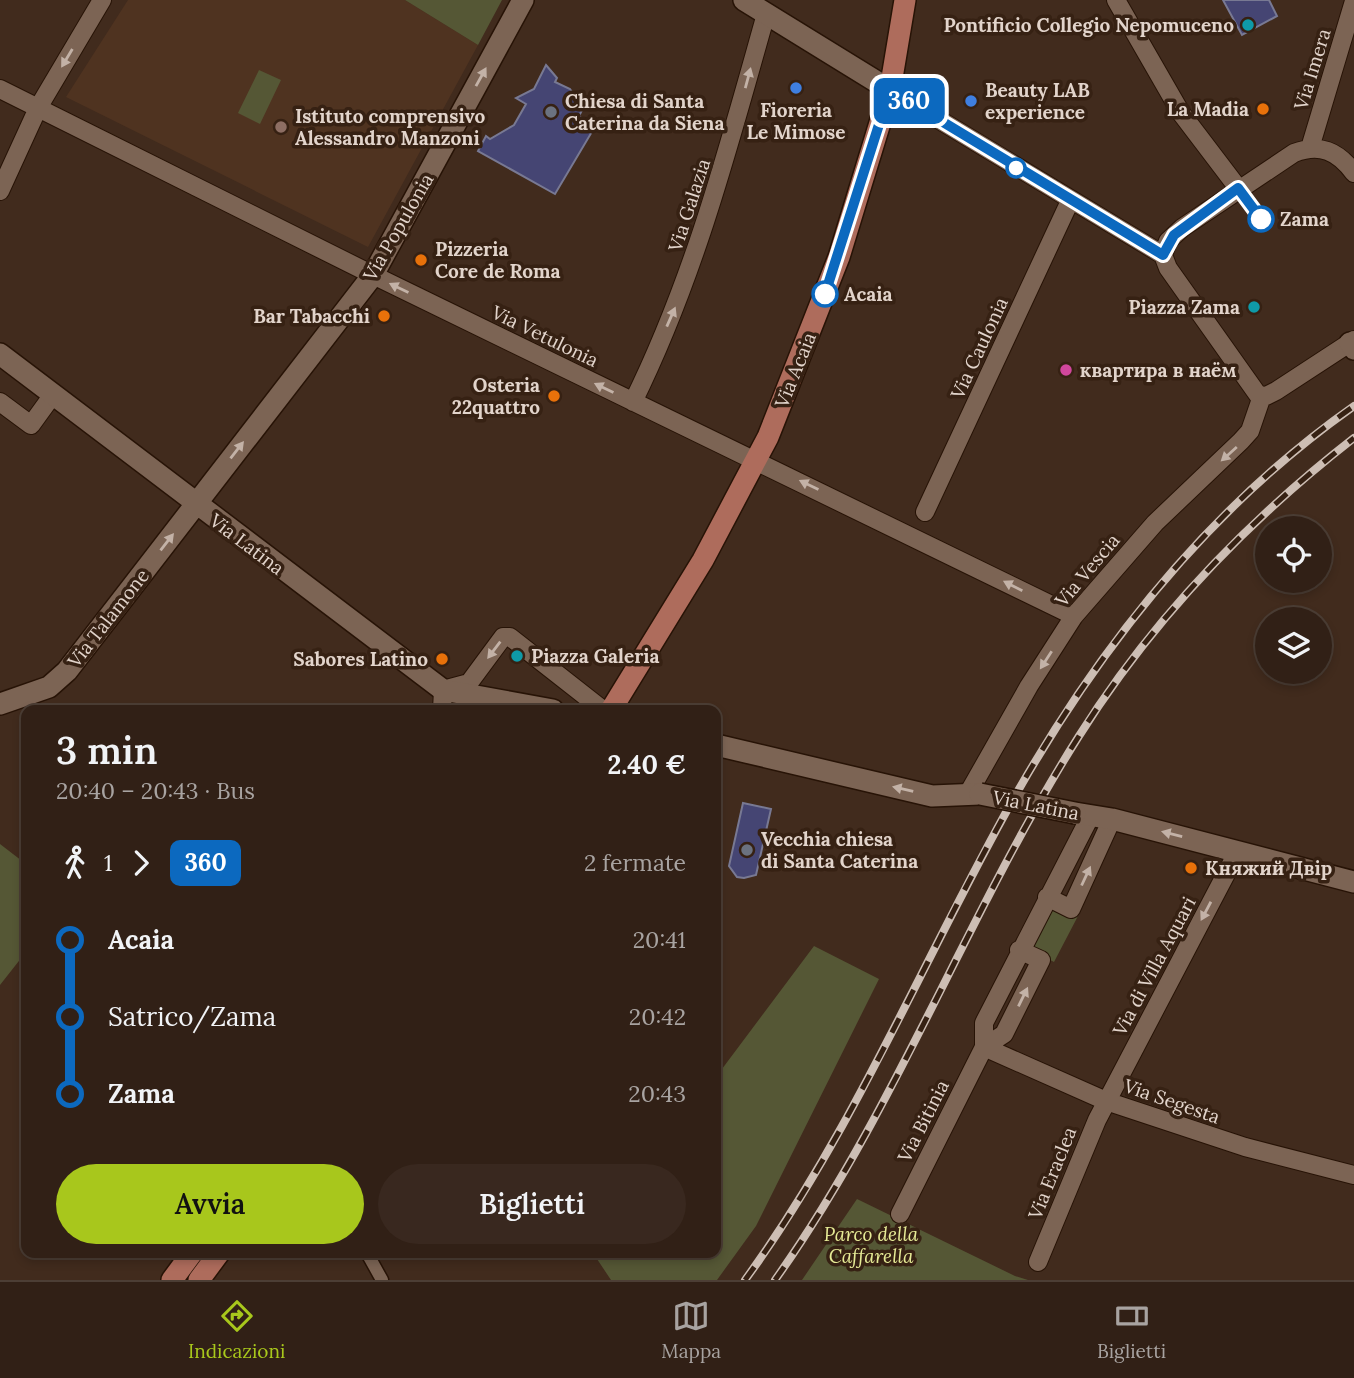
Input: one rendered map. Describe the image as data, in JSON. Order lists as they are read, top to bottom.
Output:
{
  "streets": {
    "main road": ["Via Acaia"],
    "street": [
      "Via Imera",
      "Via Galazia",
      "Via Populonia",
      "Via Vetulonia",
      "Via Caulonia",
      "Via Latina",
      "Via Vescia",
      "Via Talamone",
      "Via di Villa Aquari",
      "Via Segesta",
      "Via Bitinia",
      "Via Eraclea"
    ]
  },
  "crossings": [
    ["Via Galazia", "Via Vetulonia"],
    ["Via Populonia", "Via Vetulonia"],
    ["Via Populonia", "Via Latina"],
    ["Via Populonia", "Via Talamone"],
    ["Via Vetulonia", "Via Acaia"],
    ["Via Vetulonia", "Via Vescia"],
    ["Via Latina", "Via Vescia"],
    ["Via Latina", "Via Talamone"],
    ["Via Latina", "Via di Villa Aquari"],
    ["Via Latina", "Via Bitinia"],
    ["Via di Villa Aquari", "Via Segesta"],
    ["Via di Villa Aquari", "Via Eraclea"],
    ["Via Segesta", "Via Bitinia"],
    ["Via Segesta", "Via Eraclea"]
  ],
  "one_way": [
    "Via Galazia",
    "Via Populonia",
    "Via Vetulonia",
    "Via Vescia",
    "Via Talamone",
    "Via di Villa Aquari"
  ],
  "parks": ["Parco della Caffarella"],
  "places": [
    "Pontificio Collegio Nepomuceno",
    "Fioreria Le Mimose",
    "Beauty LAB experience",
    "La Madia",
    "Chiesa di Santa Caterina da Siena",
    "Istituto comprensivo Alessandro Manzoni",
    "Zama",
    "Pizzeria Core de Roma",
    "Acaia",
    "Piazza Zama",
    "Bar Tabacchi",
    "квартира в наём",
    "Osteria 22quattro",
    "Piazza Galeria",
    "Sabores Latino",
    "Vecchia chiesa di Santa Caterina",
    "Княжий Двір"
  ],
  "lines": ["bus line 360"],
  "page": {
    "on_map": "360",
    "heading": ["3 min", "20:40 – 20:43 · Bus", "2.40 €"],
    "legs": ["1", "360", "2 fermate"],
    "list": [
      {
        "name": "Acaia",
        "value": "20:41"
      },
      {
        "name": "Satrico/Zama",
        "value": "20:42"
      },
      {
        "name": "Zama",
        "value": "20:43"
      }
    ],
    "buttons": ["Avvia", "Biglietti"],
    "tabs": ["Indicazioni", "Mappa", "Biglietti"]
  }
}
